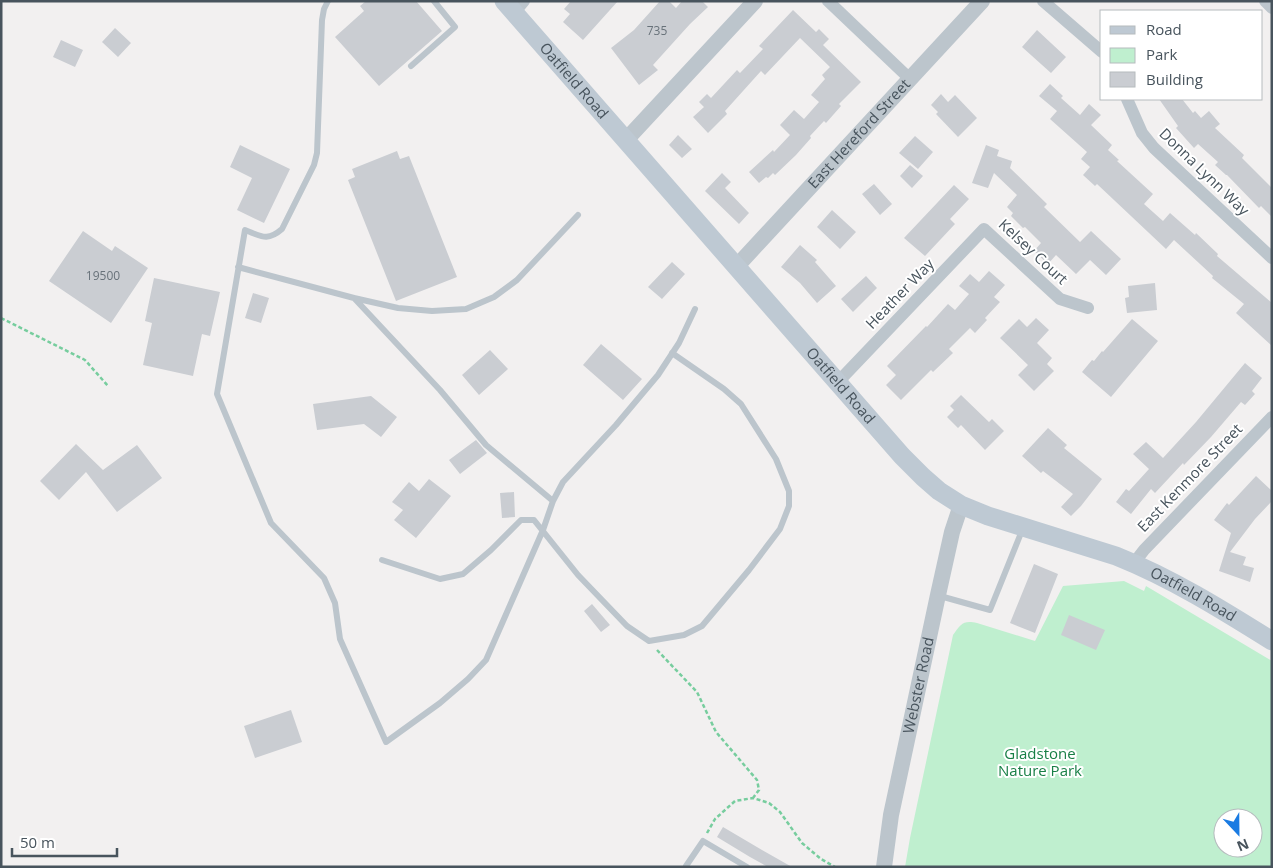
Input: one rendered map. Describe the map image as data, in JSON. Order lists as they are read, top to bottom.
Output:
{
  "streets": {
    "main road": ["Oatfield Road"],
    "street": [
      "East Hereford Street",
      "Donna Lynn Way",
      "Kelsey Court",
      "Heather Way",
      "East Kenmore Street",
      "Webster Road"
    ]
  },
  "crossings": [
    ["Oatfield Road", "East Hereford Street"],
    ["Oatfield Road", "Heather Way"],
    ["Oatfield Road", "East Kenmore Street"],
    ["Oatfield Road", "Webster Road"],
    ["Kelsey Court", "Heather Way"]
  ],
  "parks": ["Gladstone Nature Park"],
  "house_numbers": ["735", "19500"],
  "legend": ["Road", "Park", "Building"],
  "scale_bar": "50 m",
  "north": "bottom"
}
